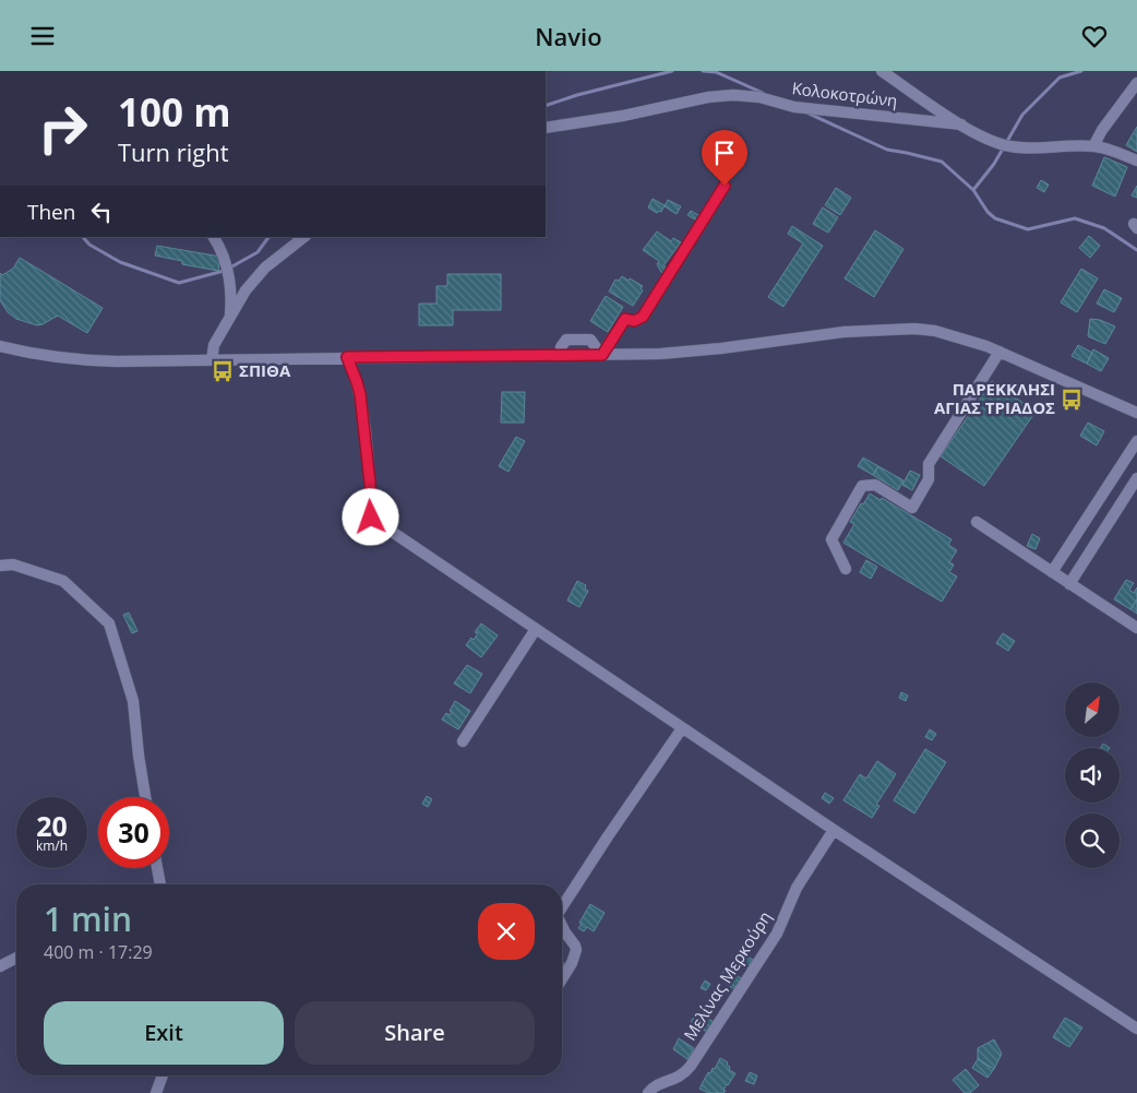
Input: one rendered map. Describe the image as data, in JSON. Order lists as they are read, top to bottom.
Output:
{
  "streets": {
    "street": ["Κολοκοτρώνη", "Μελίνας Μερκούρη"]
  },
  "places": {
    "bus stop": ["ΣΠΙΘΑ", "ΠΑΡΕΚΚΛΗΣΙ ΑΓΙΑΣ ΤΡΙΑΔΟΣ"]
  },
  "north": "top right",
  "page": {
    "header": "Navio",
    "turn": ["100 m", "Turn right"],
    "then": "Then",
    "speed": "20 km/h",
    "limit": "30",
    "heading": ["1 min", "400 m · 17:29"],
    "buttons": ["Exit", "Share"]
  }
}
